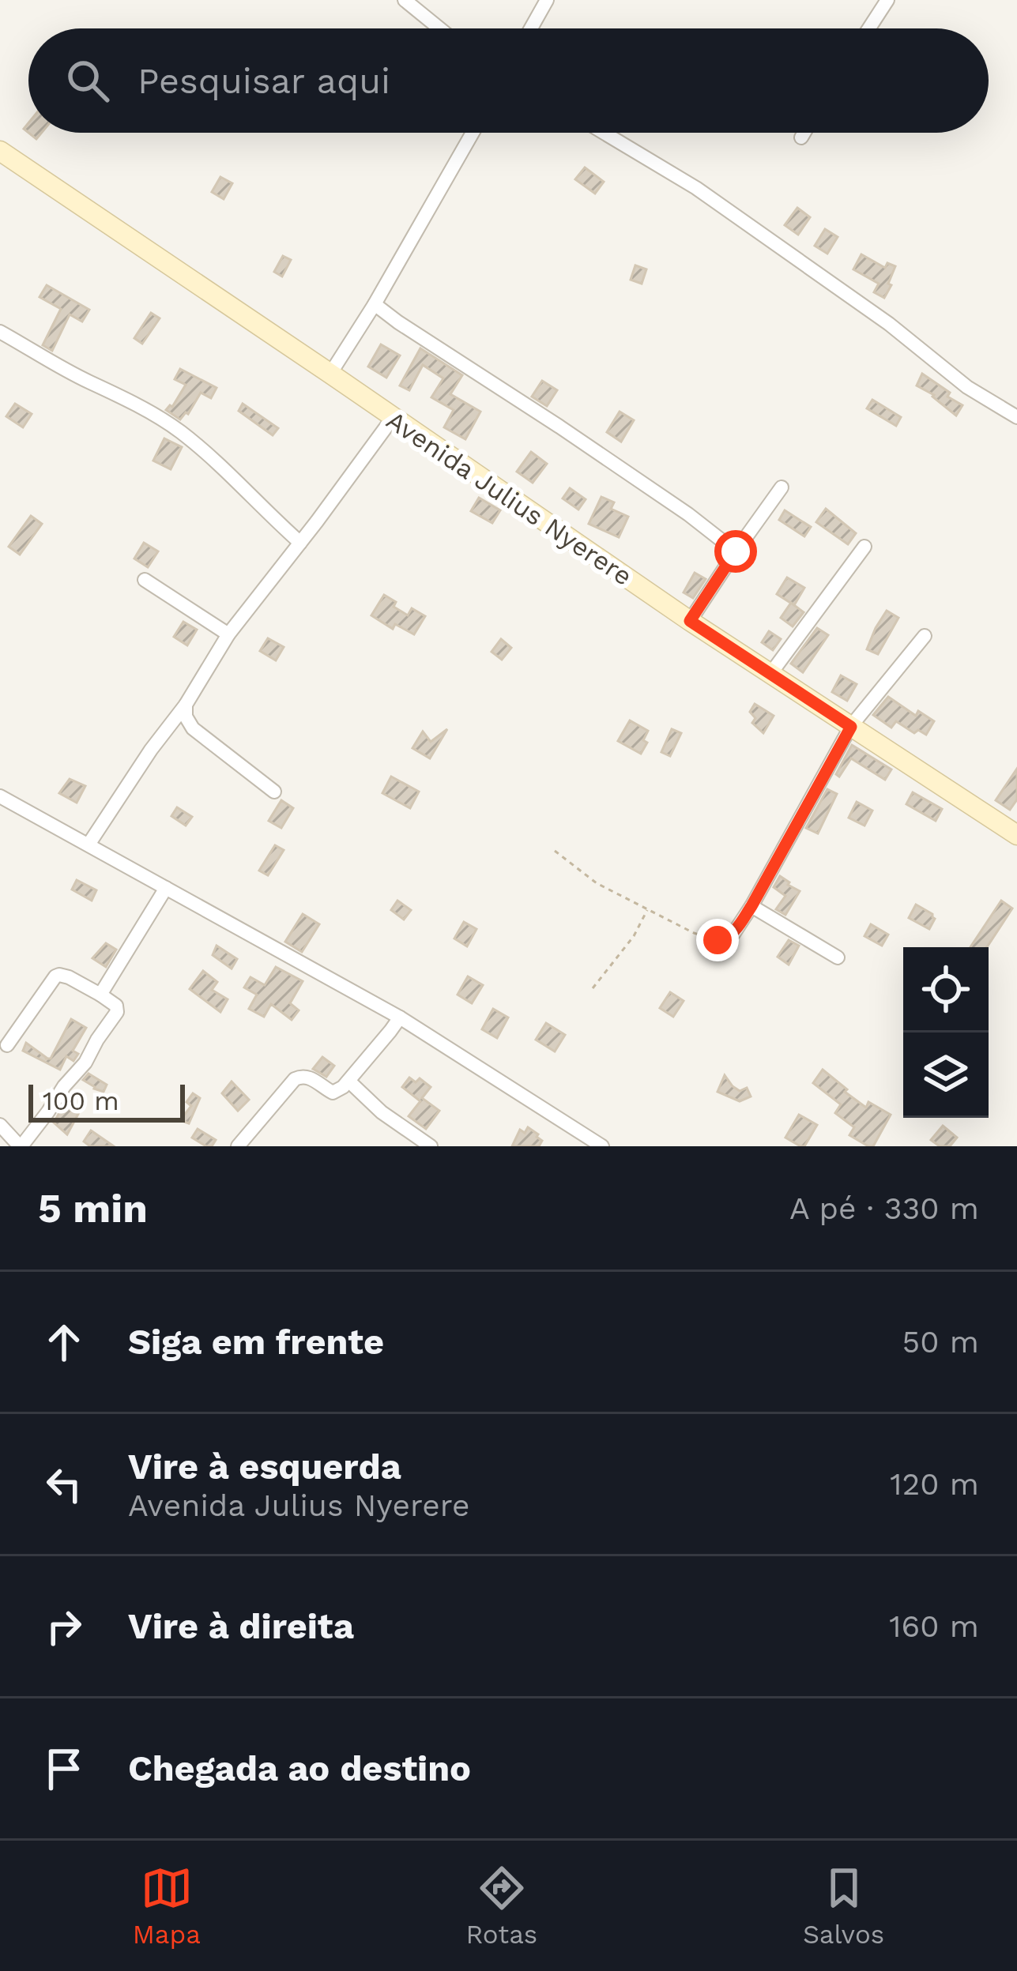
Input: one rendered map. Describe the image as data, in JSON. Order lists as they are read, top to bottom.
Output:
{
  "streets": {
    "street": ["Avenida Julius Nyerere"]
  },
  "scale_bar": "100 m",
  "page": {
    "search": "Pesquisar aqui",
    "scale": "100 m",
    "heading": ["5 min", "A pé · 330 m"],
    "list": [
      ["Siga em frente", "50 m"],
      ["Vire à esquerda", "Avenida Julius Nyerere", "120 m"],
      ["Vire à direita", "160 m"],
      "Chegada ao destino"
    ],
    "nav": ["Mapa", "Rotas", "Salvos"]
  }
}
